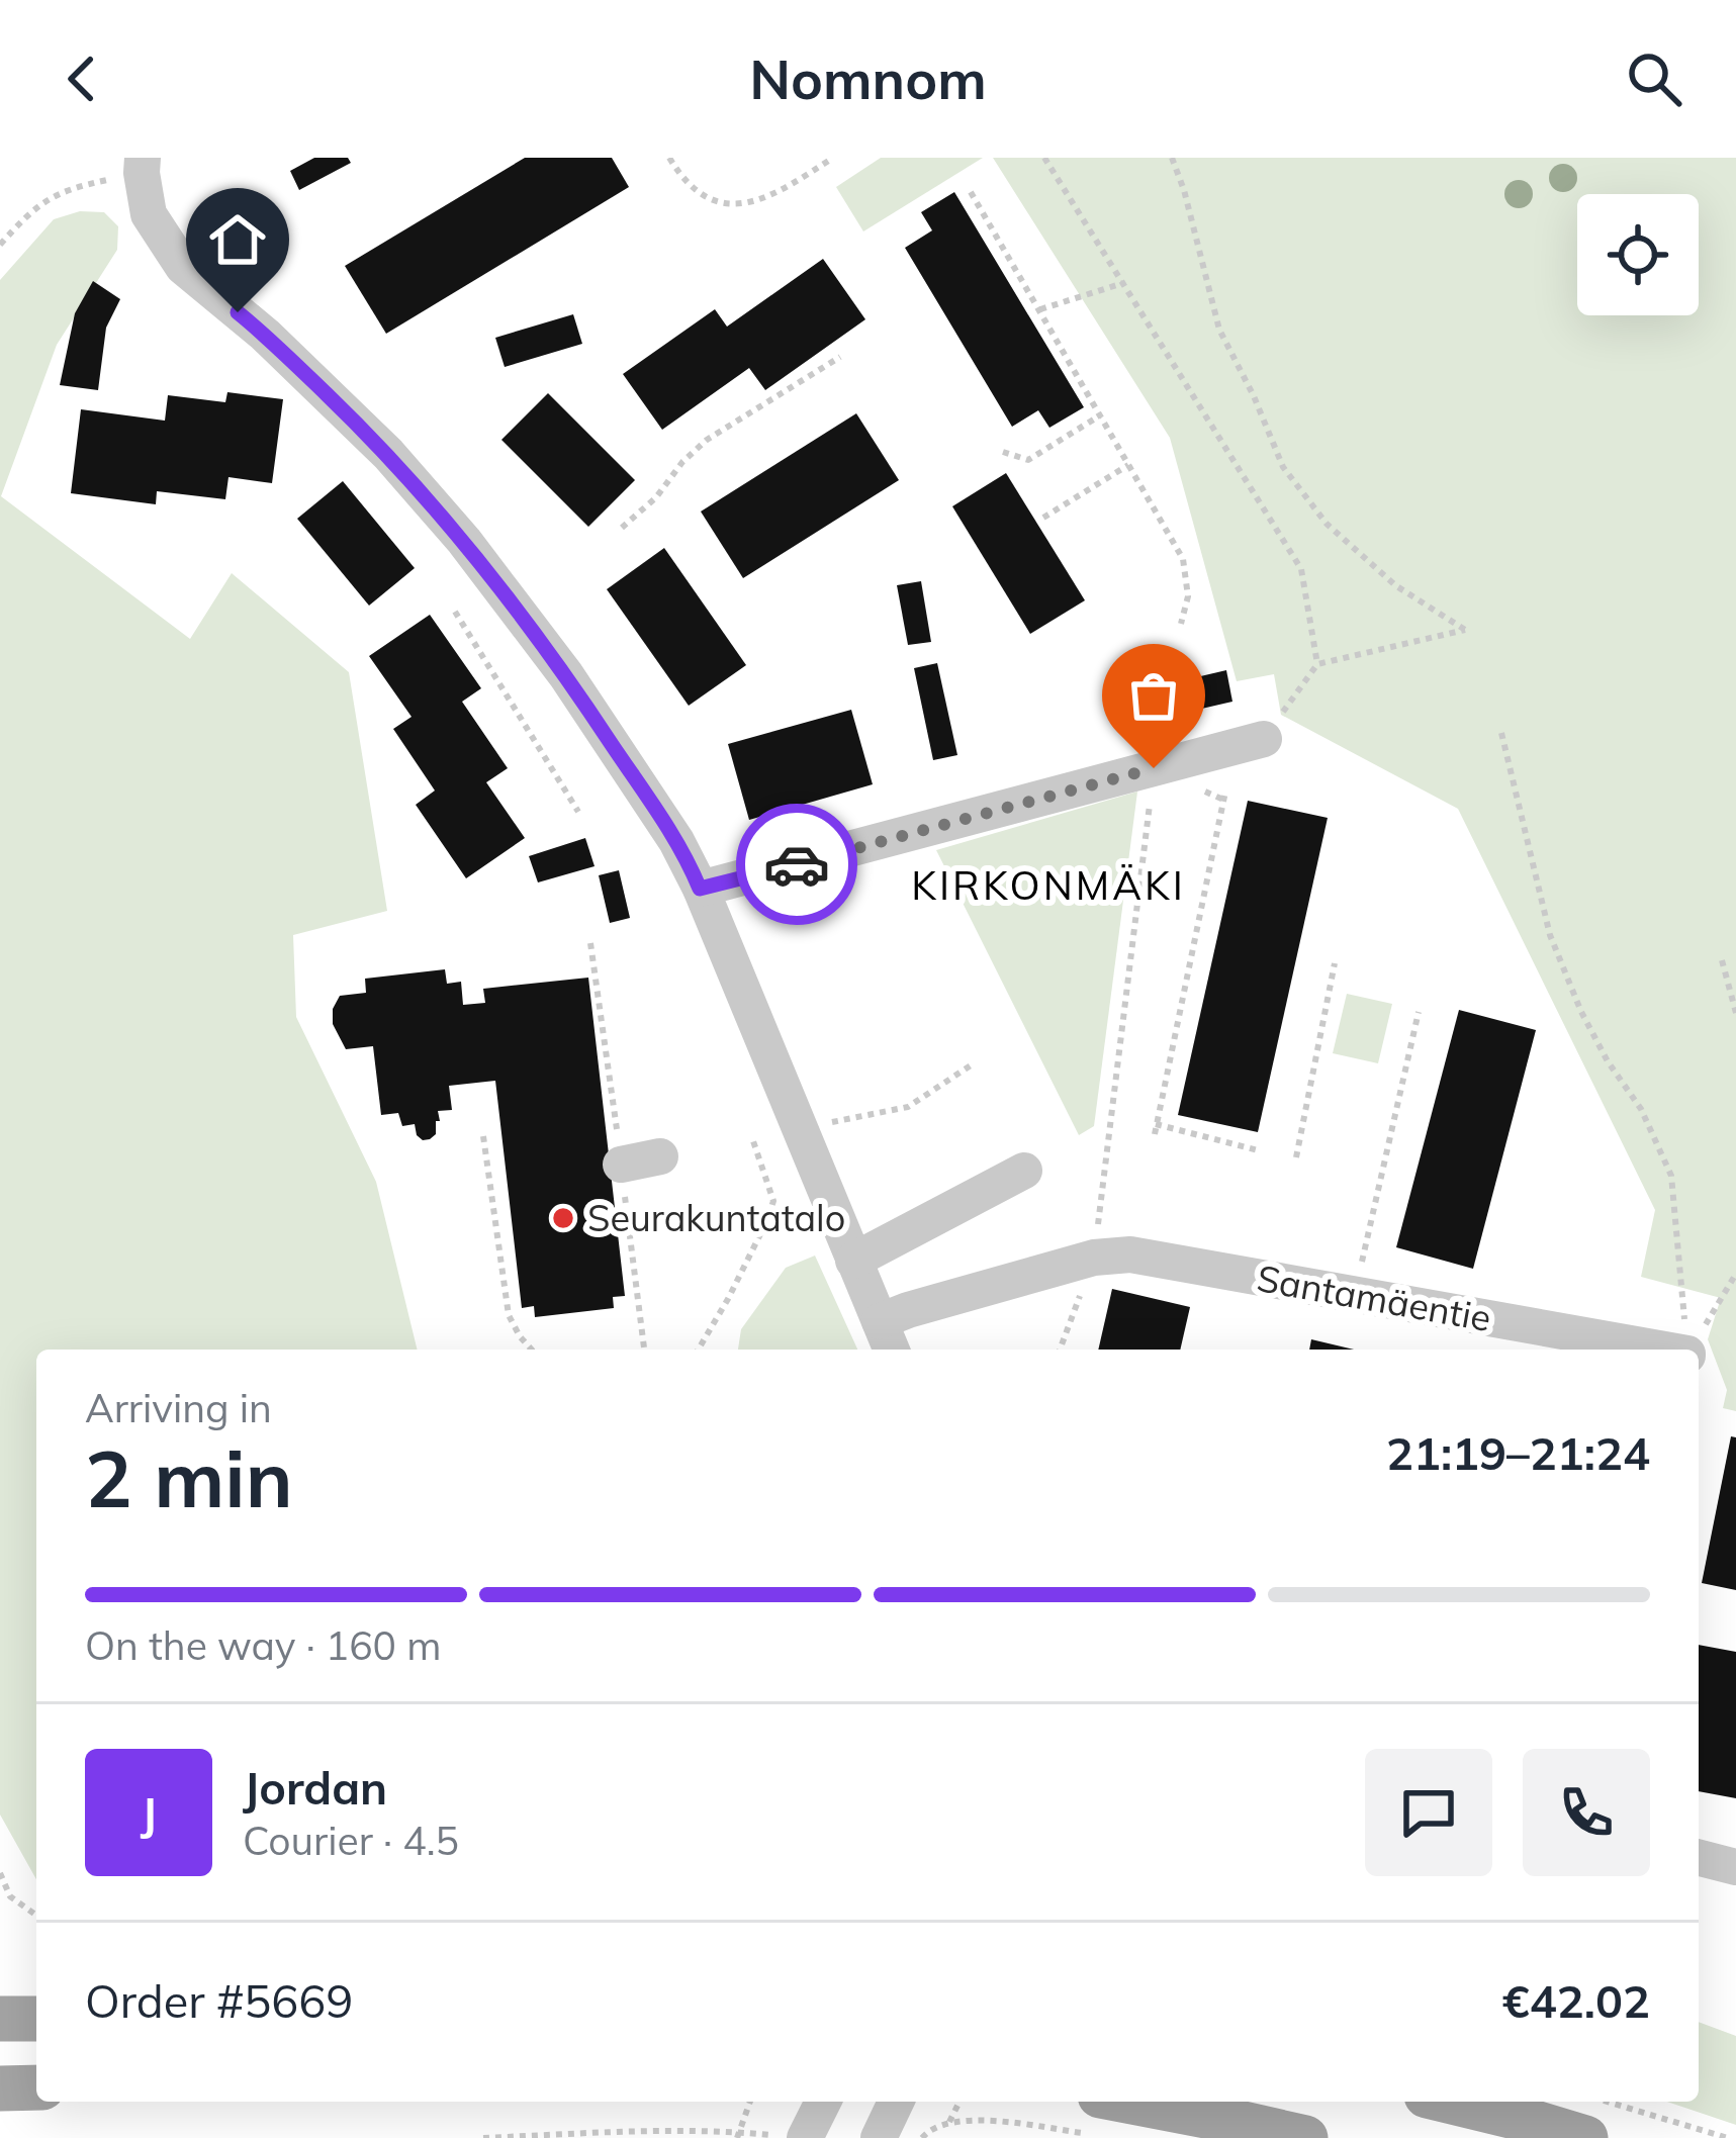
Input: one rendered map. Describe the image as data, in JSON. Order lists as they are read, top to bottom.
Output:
{
  "streets": {
    "street": ["Santamäentie"]
  },
  "districts": ["KIRKONMÄKI"],
  "places": ["Seurakuntatalo"],
  "page": {
    "header": "Nomnom",
    "heading": ["2 min", "Arriving in", "21:19–21:24"],
    "panel": [
      "Jordan",
      "Courier · 4.5",
      "Order #5669",
      "€42.02"
    ],
    "bar": "On the way · 160 m",
    "round": "J"
  }
}
